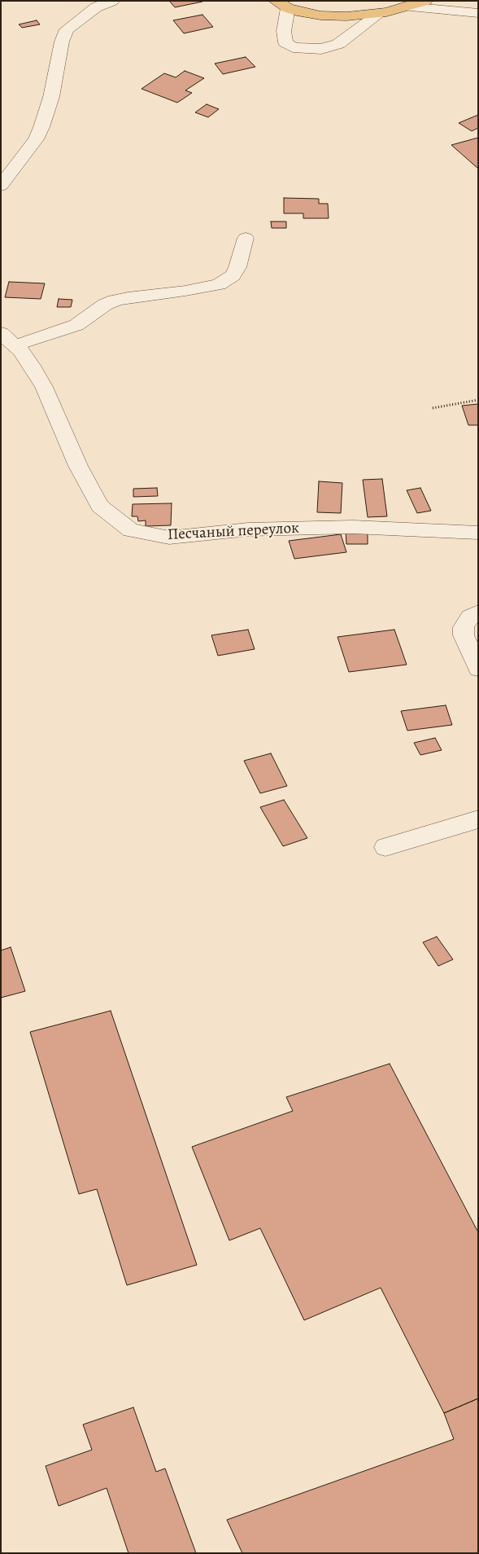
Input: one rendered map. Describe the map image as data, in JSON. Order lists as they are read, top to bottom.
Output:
{
  "streets": {
    "lane": ["Песчаный переулок"]
  }
}
